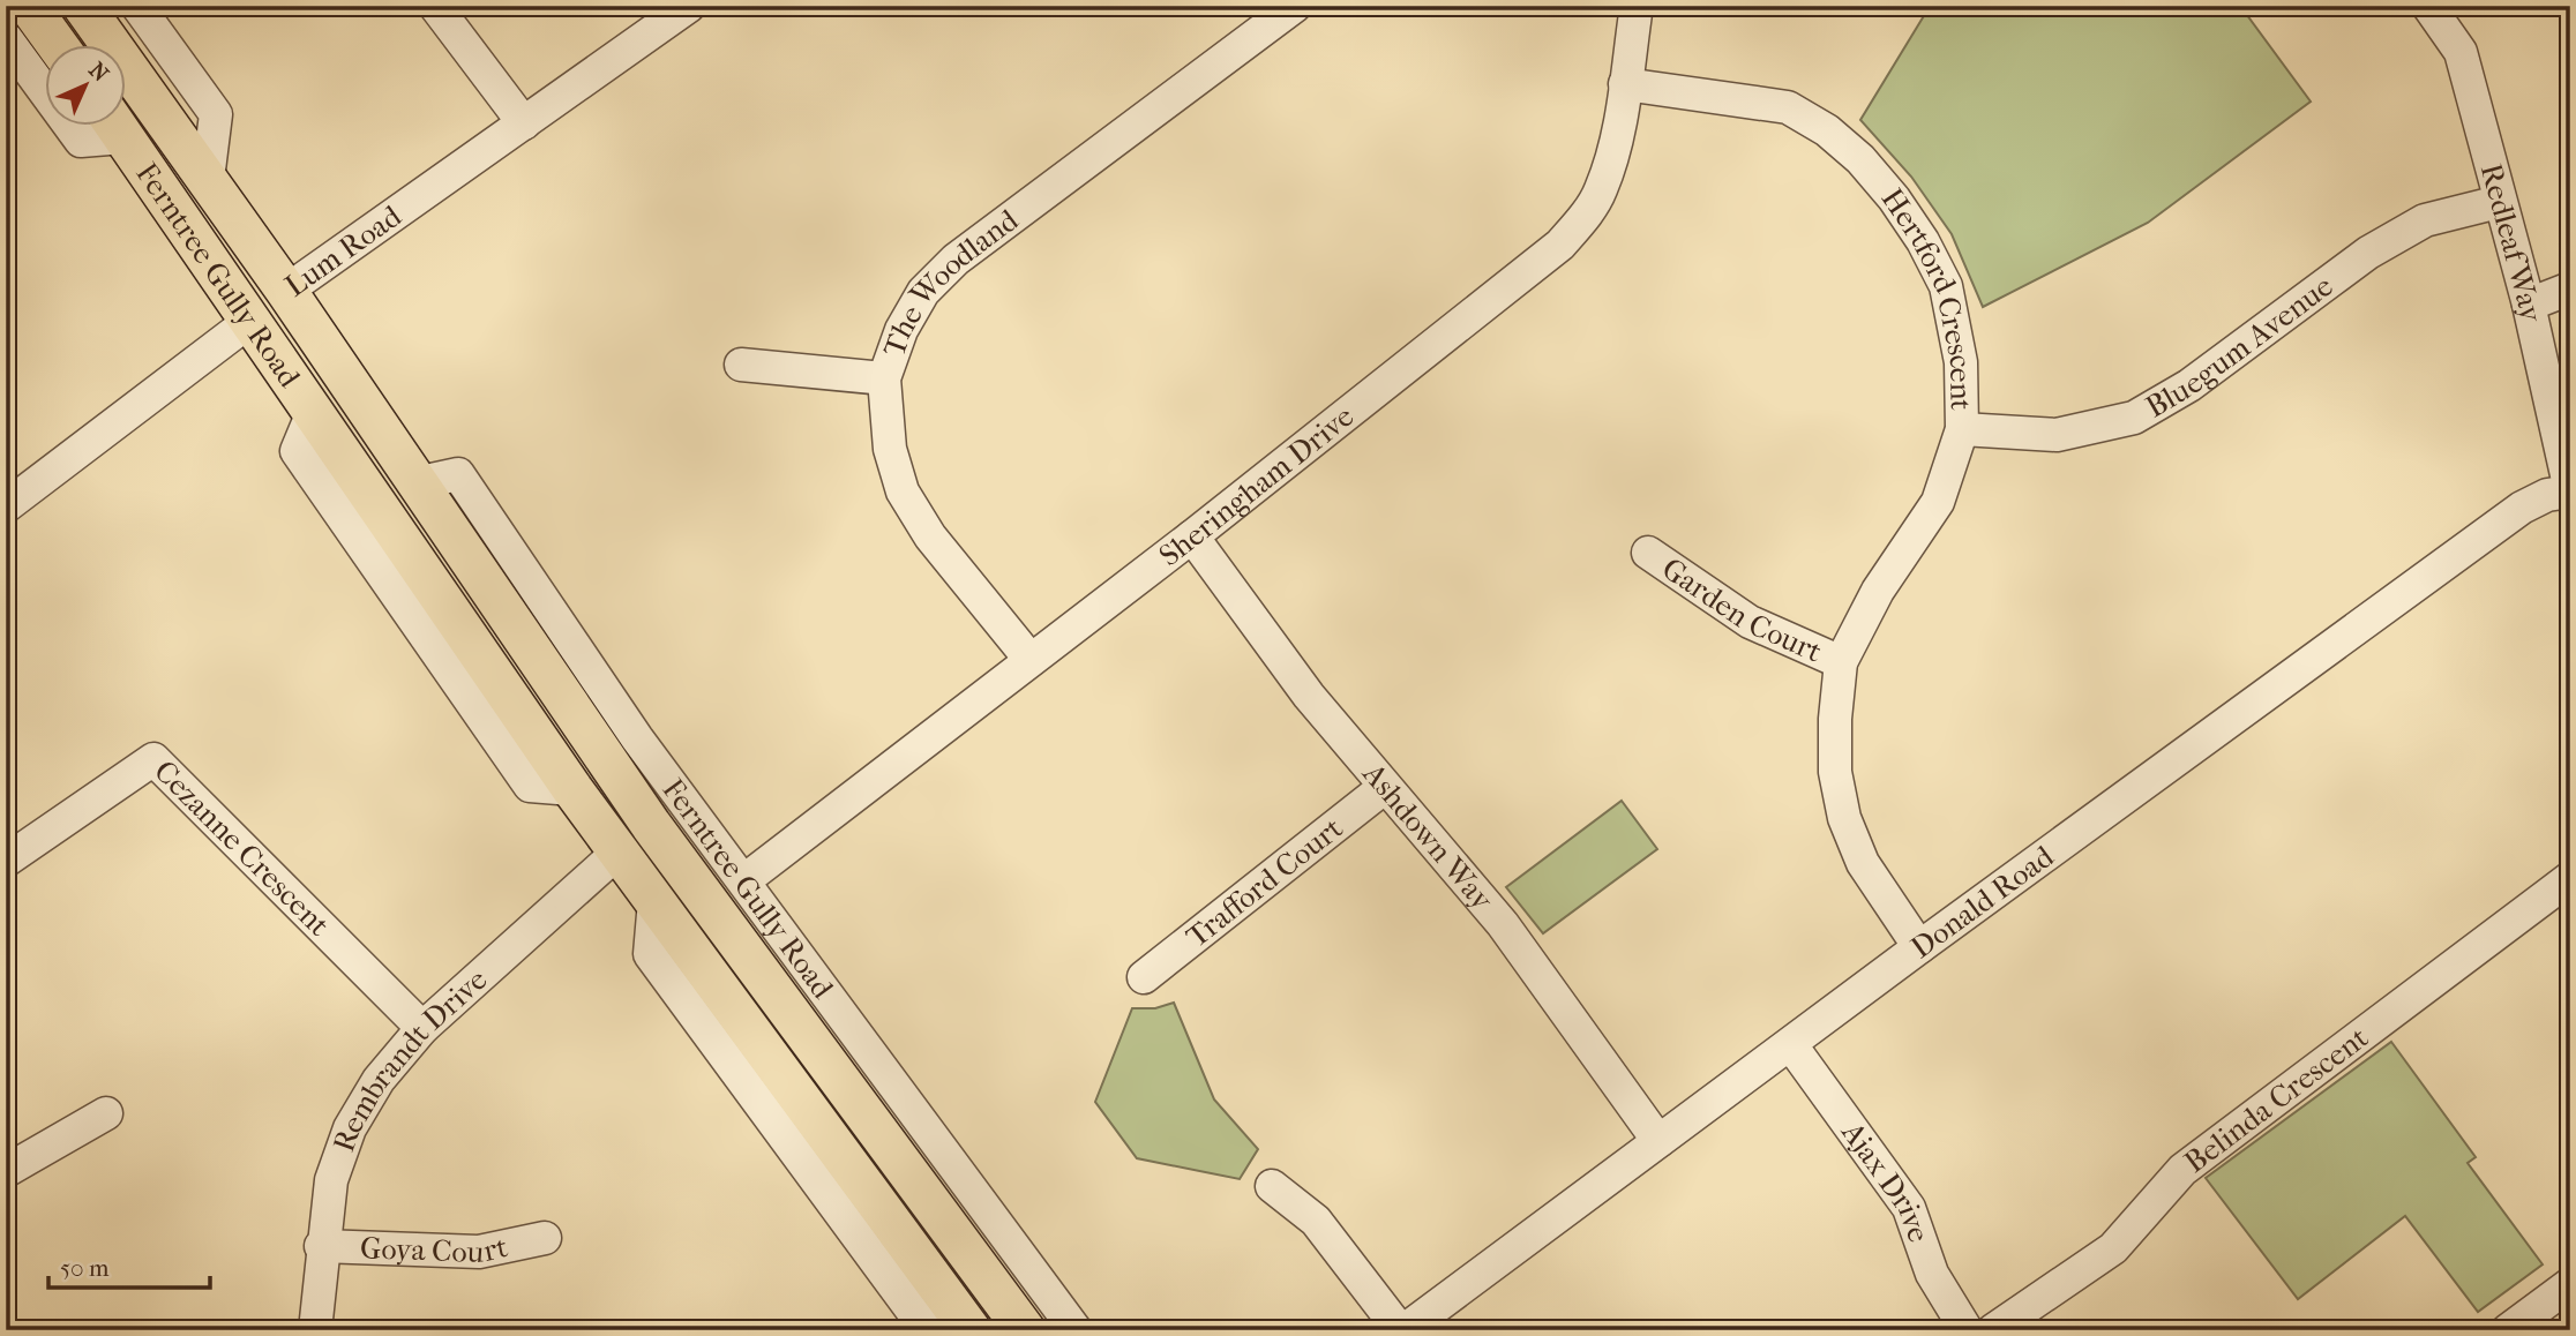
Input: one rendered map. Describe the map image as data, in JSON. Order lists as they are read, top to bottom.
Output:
{
  "streets": {
    "main road": ["Lum Road", "Ferntree Gully Road"],
    "street": [
      "Redleaf Way",
      "The Woodland",
      "Hertford Crescent",
      "Bluegum Avenue",
      "Sheringham Drive",
      "Garden Court",
      "Ashdown Way",
      "Cezanne Crescent",
      "Trafford Court",
      "Donald Road",
      "Rembrandt Drive",
      "Belinda Crescent",
      "Ajax Drive",
      "Goya Court"
    ]
  },
  "crossings": [
    ["Redleaf Way", "Bluegum Avenue"],
    ["Redleaf Way", "Donald Road"],
    ["Lum Road", "Ferntree Gully Road"],
    ["Ferntree Gully Road", "Sheringham Drive"],
    ["Ferntree Gully Road", "Rembrandt Drive"],
    ["The Woodland", "Sheringham Drive"],
    ["Hertford Crescent", "Bluegum Avenue"],
    ["Hertford Crescent", "Sheringham Drive"],
    ["Hertford Crescent", "Garden Court"],
    ["Hertford Crescent", "Donald Road"],
    ["Sheringham Drive", "Ashdown Way"],
    ["Ashdown Way", "Trafford Court"],
    ["Ashdown Way", "Donald Road"],
    ["Cezanne Crescent", "Rembrandt Drive"],
    ["Donald Road", "Ajax Drive"],
    ["Rembrandt Drive", "Goya Court"]
  ],
  "scale_bar": "50 m",
  "north": "top right"
}
